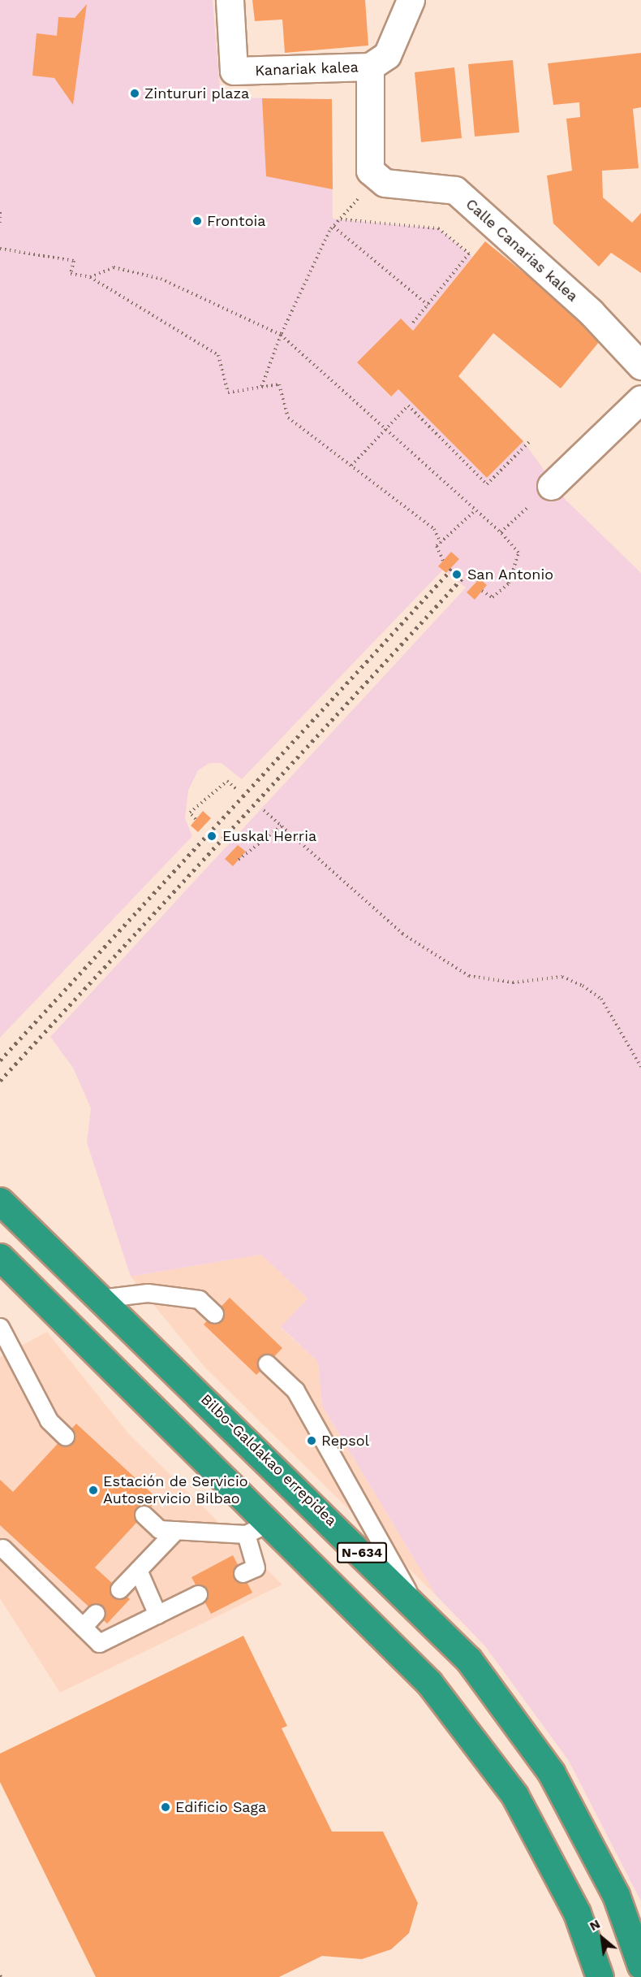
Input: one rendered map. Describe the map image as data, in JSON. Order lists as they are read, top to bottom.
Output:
{
  "streets": {
    "highway": ["Bilbo-Galdakao errepidea", "N-634"],
    "street": ["Kanariak kalea", "Calle Canarias kalea"]
  },
  "places": [
    "Zintururi plaza",
    "Frontoia",
    "San Antonio",
    "Euskal Herria",
    "Repsol",
    "Estación de Servicio Autoservicio Bilbao",
    "Edificio Saga"
  ],
  "north": "top left"
}
